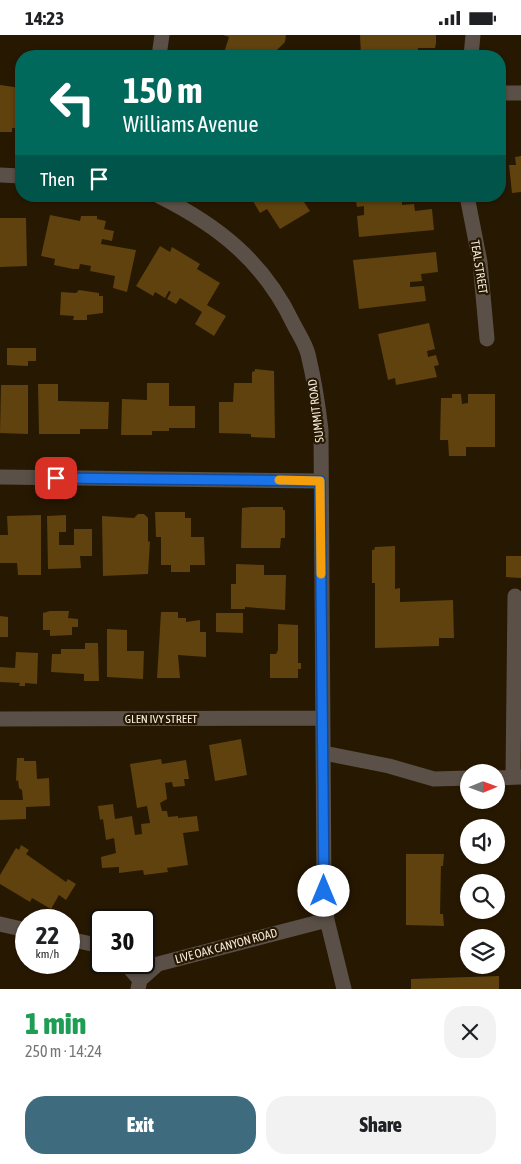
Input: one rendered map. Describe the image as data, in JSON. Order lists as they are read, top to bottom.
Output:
{
  "streets": {
    "street": [
      "TEAL STREET",
      "SUMMIT ROAD",
      "GLEN IVY STREET",
      "LIVE OAK CANYON ROAD"
    ]
  },
  "crossings": [
    ["SUMMIT ROAD", "GLEN IVY STREET"],
    ["SUMMIT ROAD", "LIVE OAK CANYON ROAD"]
  ],
  "north": "right",
  "page": {
    "status": "14:23",
    "turn": ["150 m", "Williams Avenue"],
    "then": "Then",
    "speed": "22 km/h",
    "limit": "30",
    "heading": ["1 min", "250 m · 14:24"],
    "buttons": ["Exit", "Share"]
  }
}
